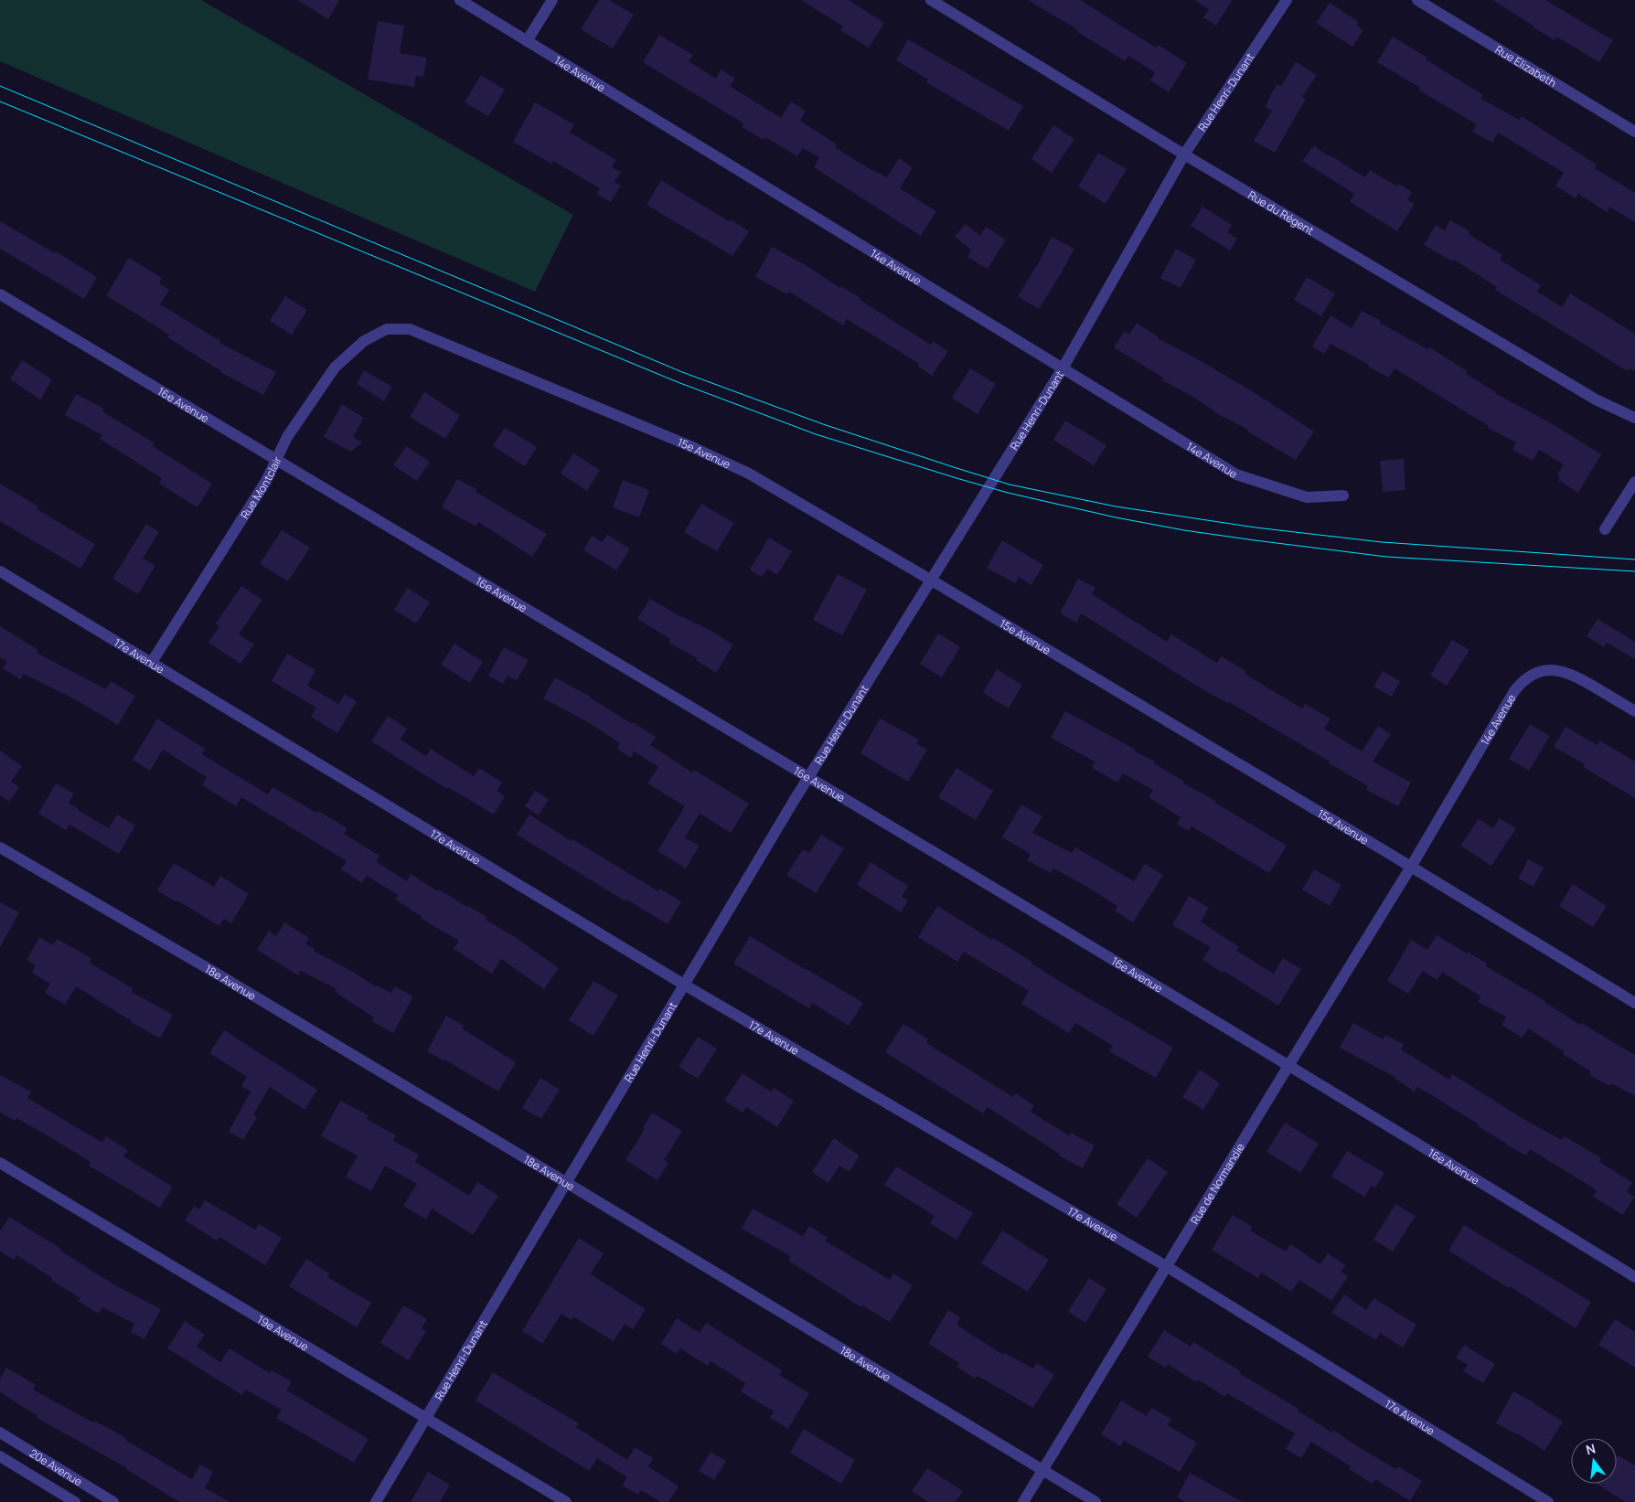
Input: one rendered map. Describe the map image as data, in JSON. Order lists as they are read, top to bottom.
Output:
{
  "streets": {
    "street": [
      "Rue Elizabeth",
      "14e Avenue",
      "Rue Henri-Dunant",
      "Rue du Régent",
      "16e Avenue",
      "15e Avenue",
      "Rue Montclair",
      "17e Avenue",
      "18e Avenue",
      "Rue de Normandie",
      "19e Avenue",
      "20e Avenue"
    ]
  },
  "crossings": [
    ["14e Avenue", "Rue Henri-Dunant"],
    ["14e Avenue", "15e Avenue"],
    ["14e Avenue", "Rue de Normandie"],
    ["Rue Henri-Dunant", "Rue du Régent"],
    ["Rue Henri-Dunant", "16e Avenue"],
    ["Rue Henri-Dunant", "15e Avenue"],
    ["Rue Henri-Dunant", "17e Avenue"],
    ["Rue Henri-Dunant", "18e Avenue"],
    ["Rue Henri-Dunant", "19e Avenue"],
    ["16e Avenue", "Rue Montclair"],
    ["16e Avenue", "Rue de Normandie"],
    ["15e Avenue", "Rue Montclair"],
    ["15e Avenue", "Rue de Normandie"],
    ["Rue Montclair", "17e Avenue"],
    ["17e Avenue", "Rue de Normandie"],
    ["18e Avenue", "Rue de Normandie"]
  ],
  "north": "top"
}
